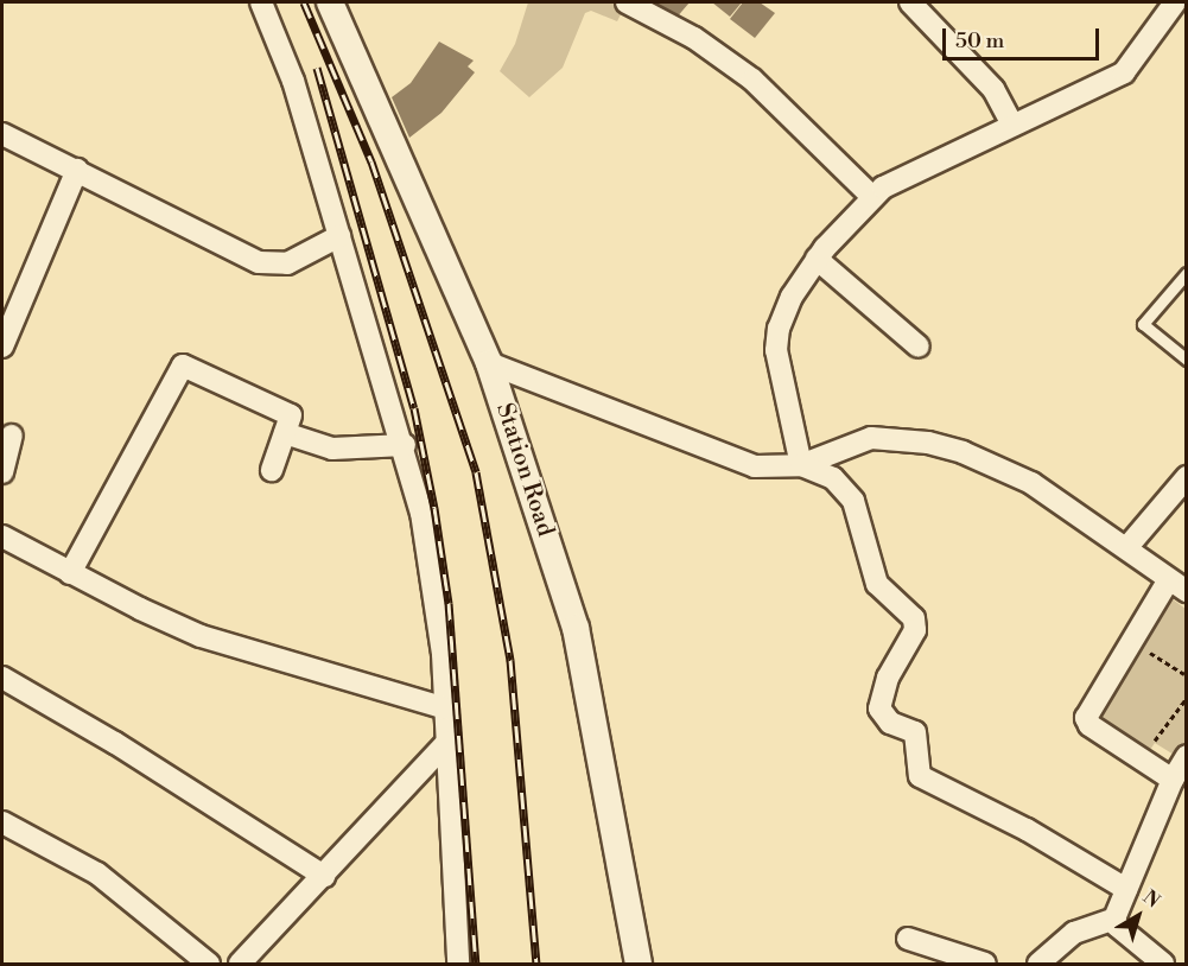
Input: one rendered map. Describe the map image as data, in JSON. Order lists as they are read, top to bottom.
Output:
{
  "streets": {
    "street": ["Station Road"]
  },
  "scale_bar": "50 m",
  "north": "top right"
}
